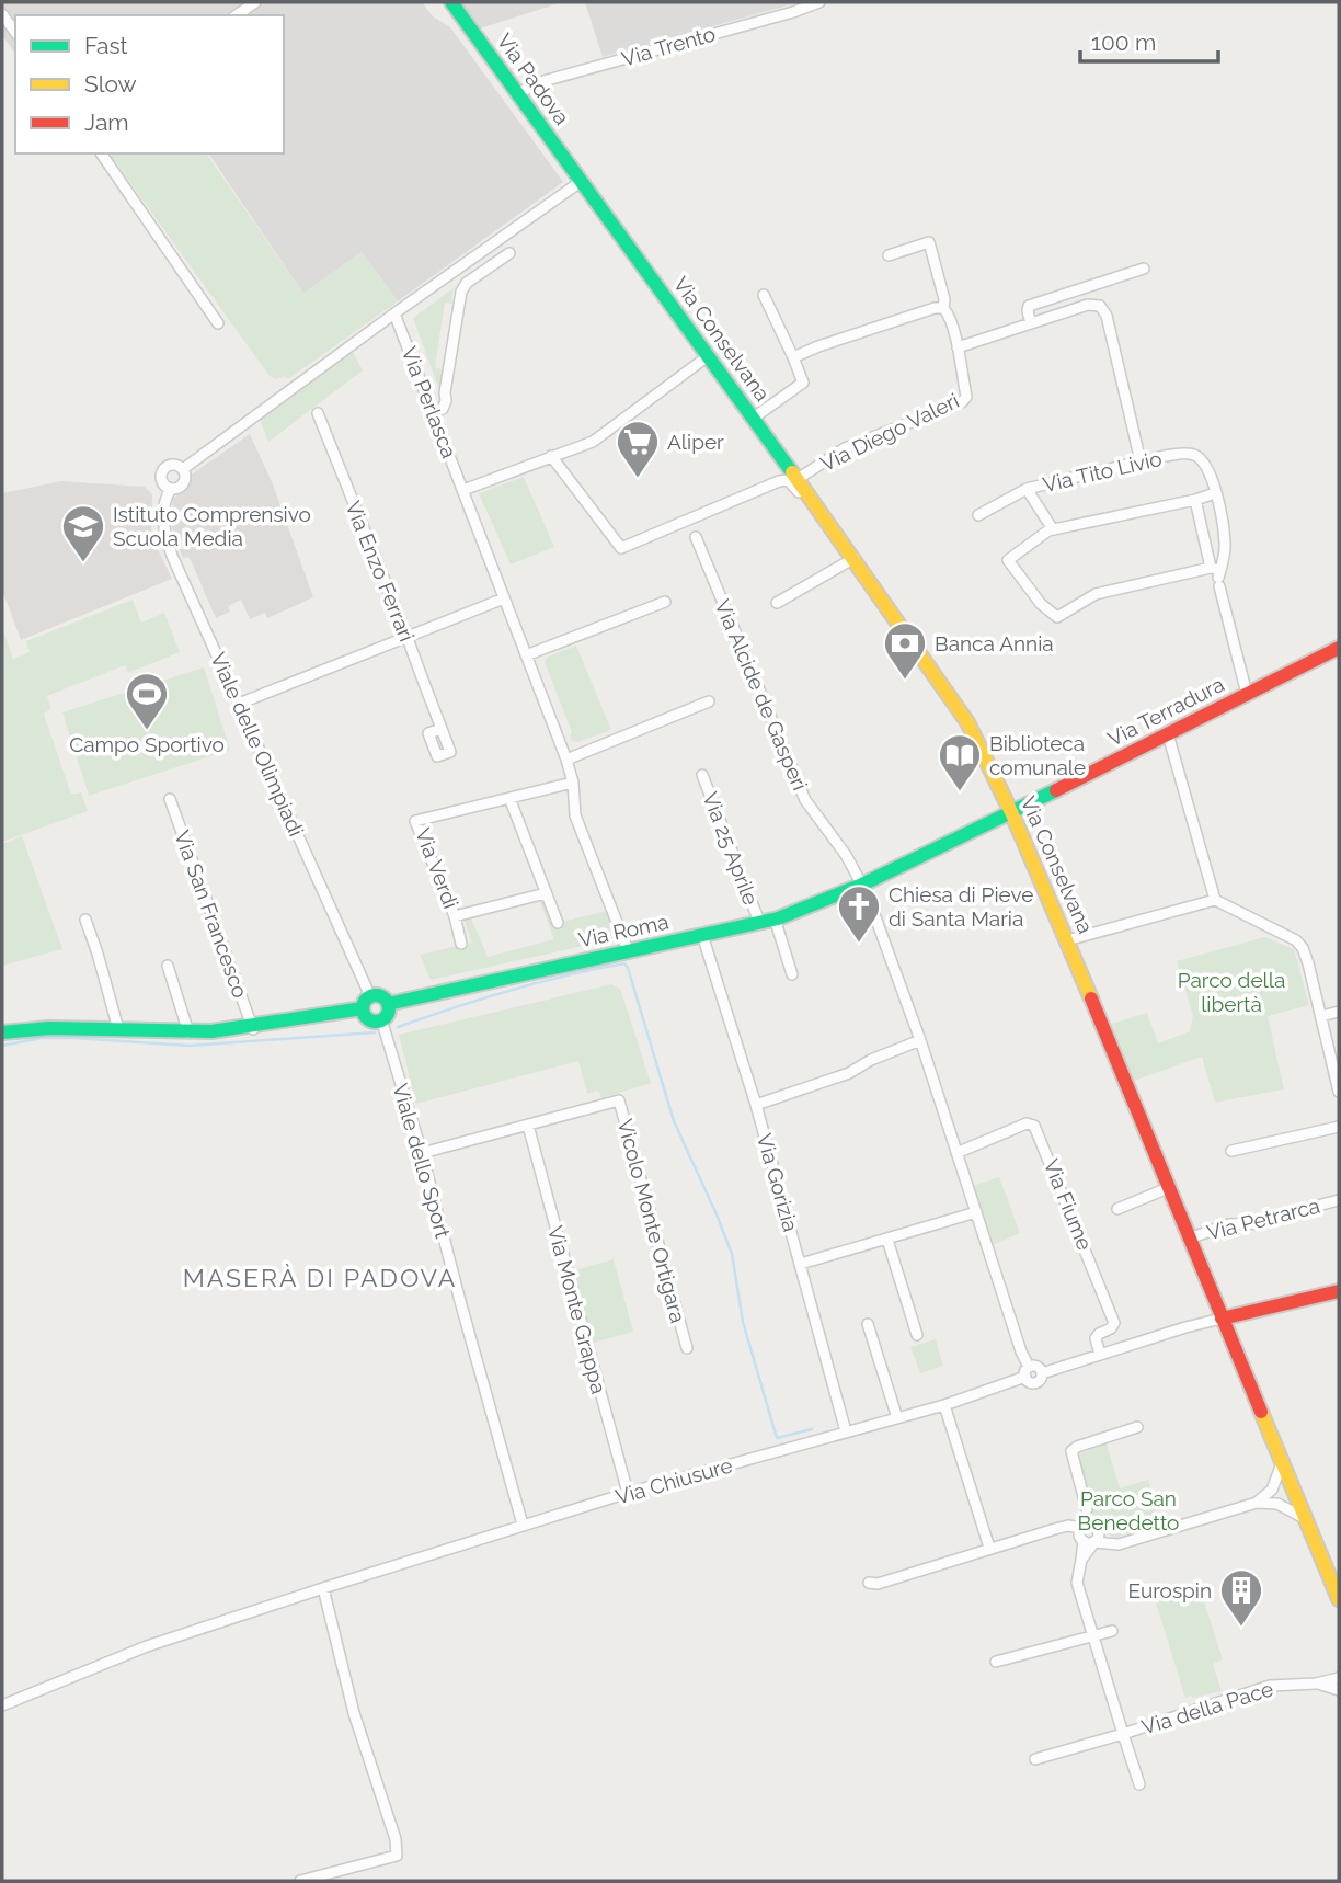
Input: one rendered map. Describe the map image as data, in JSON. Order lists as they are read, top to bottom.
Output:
{
  "streets": {
    "main road": [
      "Via Padova",
      "Via Conselvana",
      "Via Terradura",
      "Via Roma"
    ],
    "street": [
      "Via Trento",
      "Via Perlasca",
      "Via Diego Valeri",
      "Via Tito Livio",
      "Via Enzo Ferrari",
      "Via Alcide de Gasperi",
      "Viale delle Olimpiadi",
      "Via 25 Aprile",
      "Via Verdi",
      "Via San Francesco",
      "Viale dello Sport",
      "Via Gorizia",
      "Via Fiume",
      "Via Petrarca",
      "Vicolo Monte Ortigara",
      "Via Monte Grappa",
      "Via Chiusure",
      "Via della Pace"
    ]
  },
  "crossings": [
    ["Via Trento", "Via Padova"],
    ["Via Padova", "Via Conselvana"],
    ["Via Conselvana", "Via Diego Valeri"],
    ["Via Conselvana", "Via Terradura"],
    ["Via Conselvana", "Via Petrarca"],
    ["Via Conselvana", "Via Chiusure"],
    ["Via Perlasca", "Via Verdi"],
    ["Via Perlasca", "Via Roma"],
    ["Via Tito Livio", "Via Terradura"],
    ["Via Alcide de Gasperi", "Via Terradura"],
    ["Via Alcide de Gasperi", "Via Roma"],
    ["Via Terradura", "Via Roma"],
    ["Viale delle Olimpiadi", "Via Roma"],
    ["Viale delle Olimpiadi", "Viale dello Sport"],
    ["Via 25 Aprile", "Via Roma"],
    ["Via Roma", "Viale dello Sport"],
    ["Via Roma", "Via Gorizia"],
    ["Viale dello Sport", "Via Chiusure"],
    ["Via Gorizia", "Via Chiusure"],
    ["Via Fiume", "Via Chiusure"],
    ["Vicolo Monte Ortigara", "Via Monte Grappa"],
    ["Via Monte Grappa", "Via Chiusure"]
  ],
  "districts": ["MASERÀ DI PADOVA"],
  "parks": ["Parco della libertà", "Parco San Benedetto"],
  "places": {
    "supermarket": ["Aliper"],
    "school or university": ["Istituto Comprensivo Scuola Media"],
    "bank": ["Banca Annia"],
    "sports": ["Campo Sportivo"],
    "library": ["Biblioteca comunale"],
    "church": ["Chiesa di Pieve di Santa Maria"],
    "building": ["Eurospin"]
  },
  "legend": ["Fast", "Slow", "Jam"],
  "scale_bar": "100 m"
}
